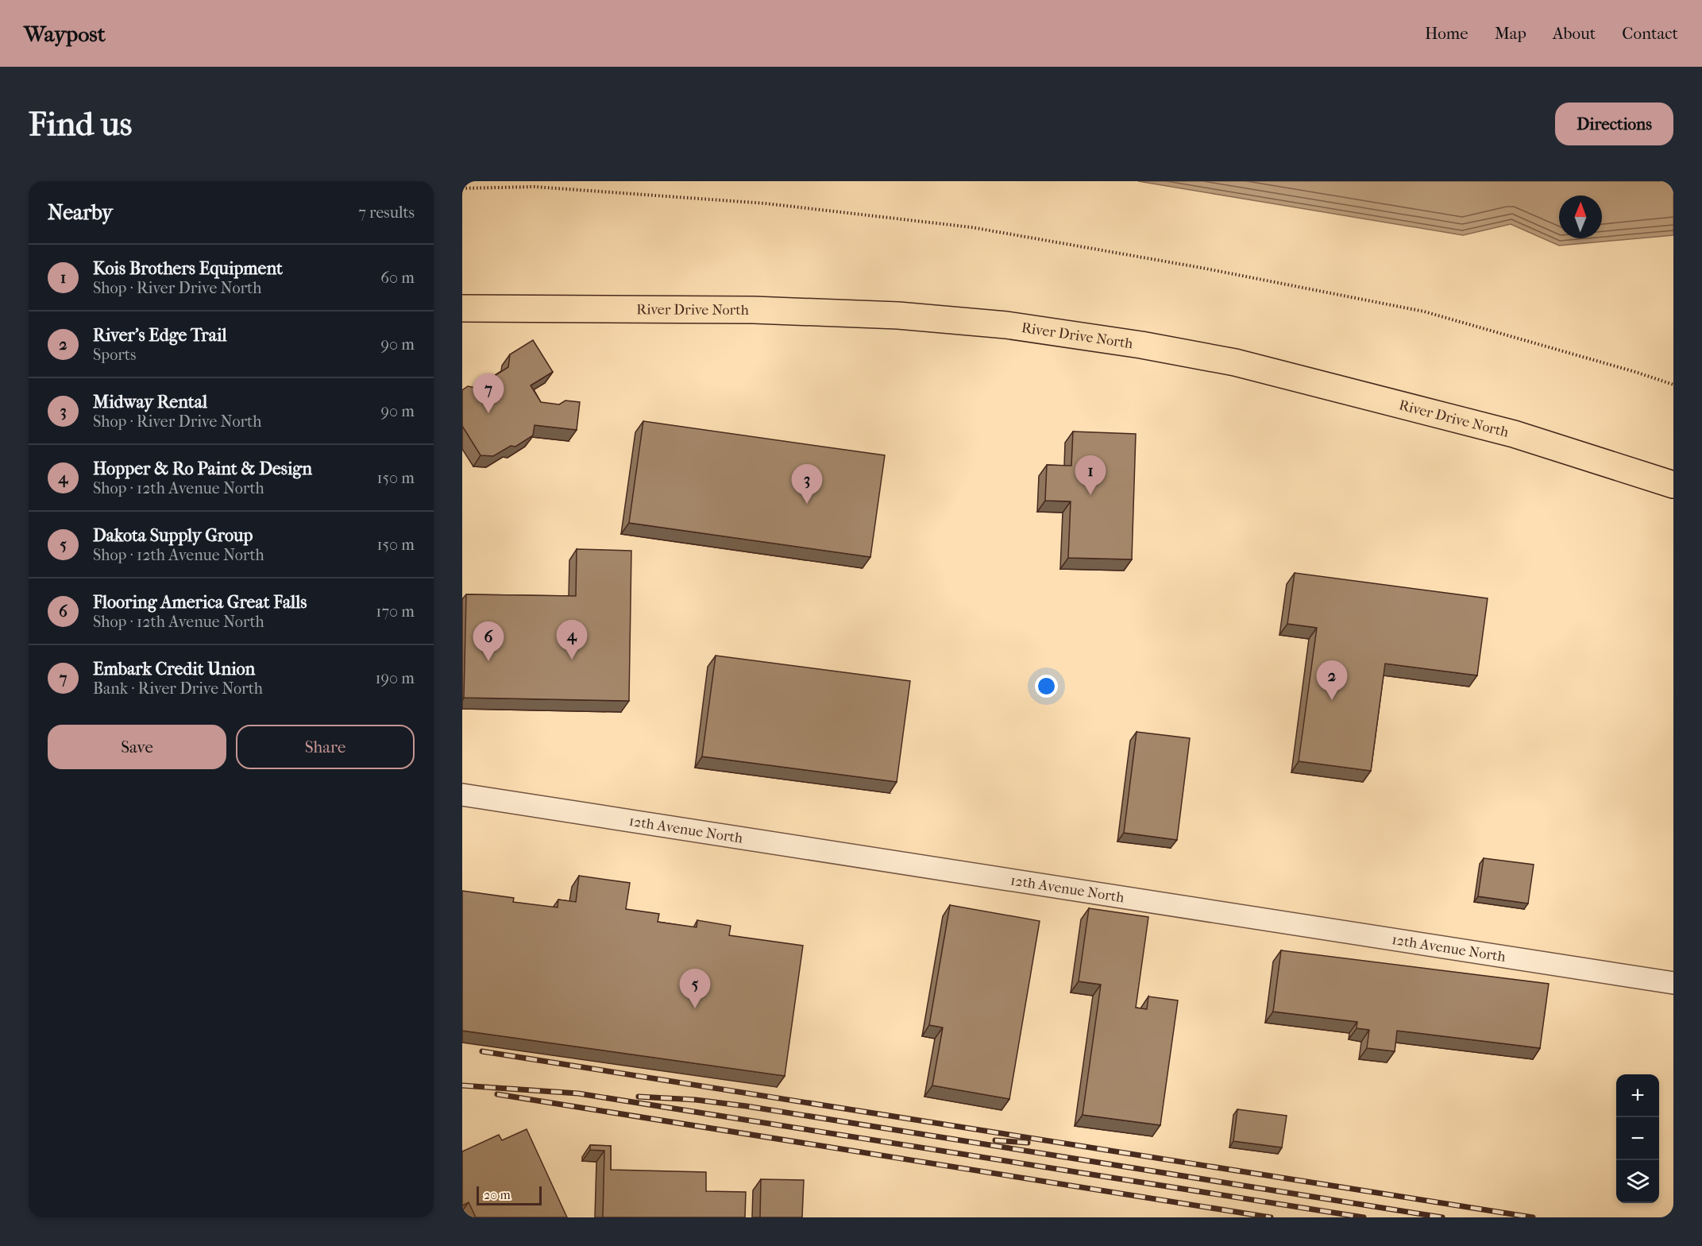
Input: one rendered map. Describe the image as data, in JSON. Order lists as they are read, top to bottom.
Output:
{
  "streets": {
    "main road": ["River Drive North"],
    "street": ["12th Avenue North"]
  },
  "scale_bar": "20 m",
  "north": "top",
  "page": {
    "header": "Waypost",
    "nav": [
      "Home",
      "Map",
      "About",
      "Contact"
    ],
    "buttons": [
      "Directions",
      ["Save", "Share"]
    ],
    "title": "Find us",
    "heading": ["Nearby", "7 results"],
    "list": [
      {
        "mark": "1",
        "name": "Kois Brothers Equipment",
        "note": "Shop · River Drive North",
        "value": "60 m"
      },
      {
        "mark": "2",
        "name": "River's Edge Trail",
        "note": "Sports",
        "value": "90 m"
      },
      {
        "mark": "3",
        "name": "Midway Rental",
        "note": "Shop · River Drive North",
        "value": "90 m"
      },
      {
        "mark": "4",
        "name": "Hopper & Ro Paint & Design",
        "note": "Shop · 12th Avenue North",
        "value": "150 m"
      },
      {
        "mark": "5",
        "name": "Dakota Supply Group",
        "note": "Shop · 12th Avenue North",
        "value": "150 m"
      },
      {
        "mark": "6",
        "name": "Flooring America Great Falls",
        "note": "Shop · 12th Avenue North",
        "value": "170 m"
      },
      {
        "mark": "7",
        "name": "Embark Credit Union",
        "note": "Bank · River Drive North",
        "value": "190 m"
      }
    ],
    "pins": [
      "7",
      "1",
      "3",
      "4",
      "6",
      "2",
      "5"
    ],
    "map_buttons": ["+", "−"],
    "scale": "20 m"
  }
}
